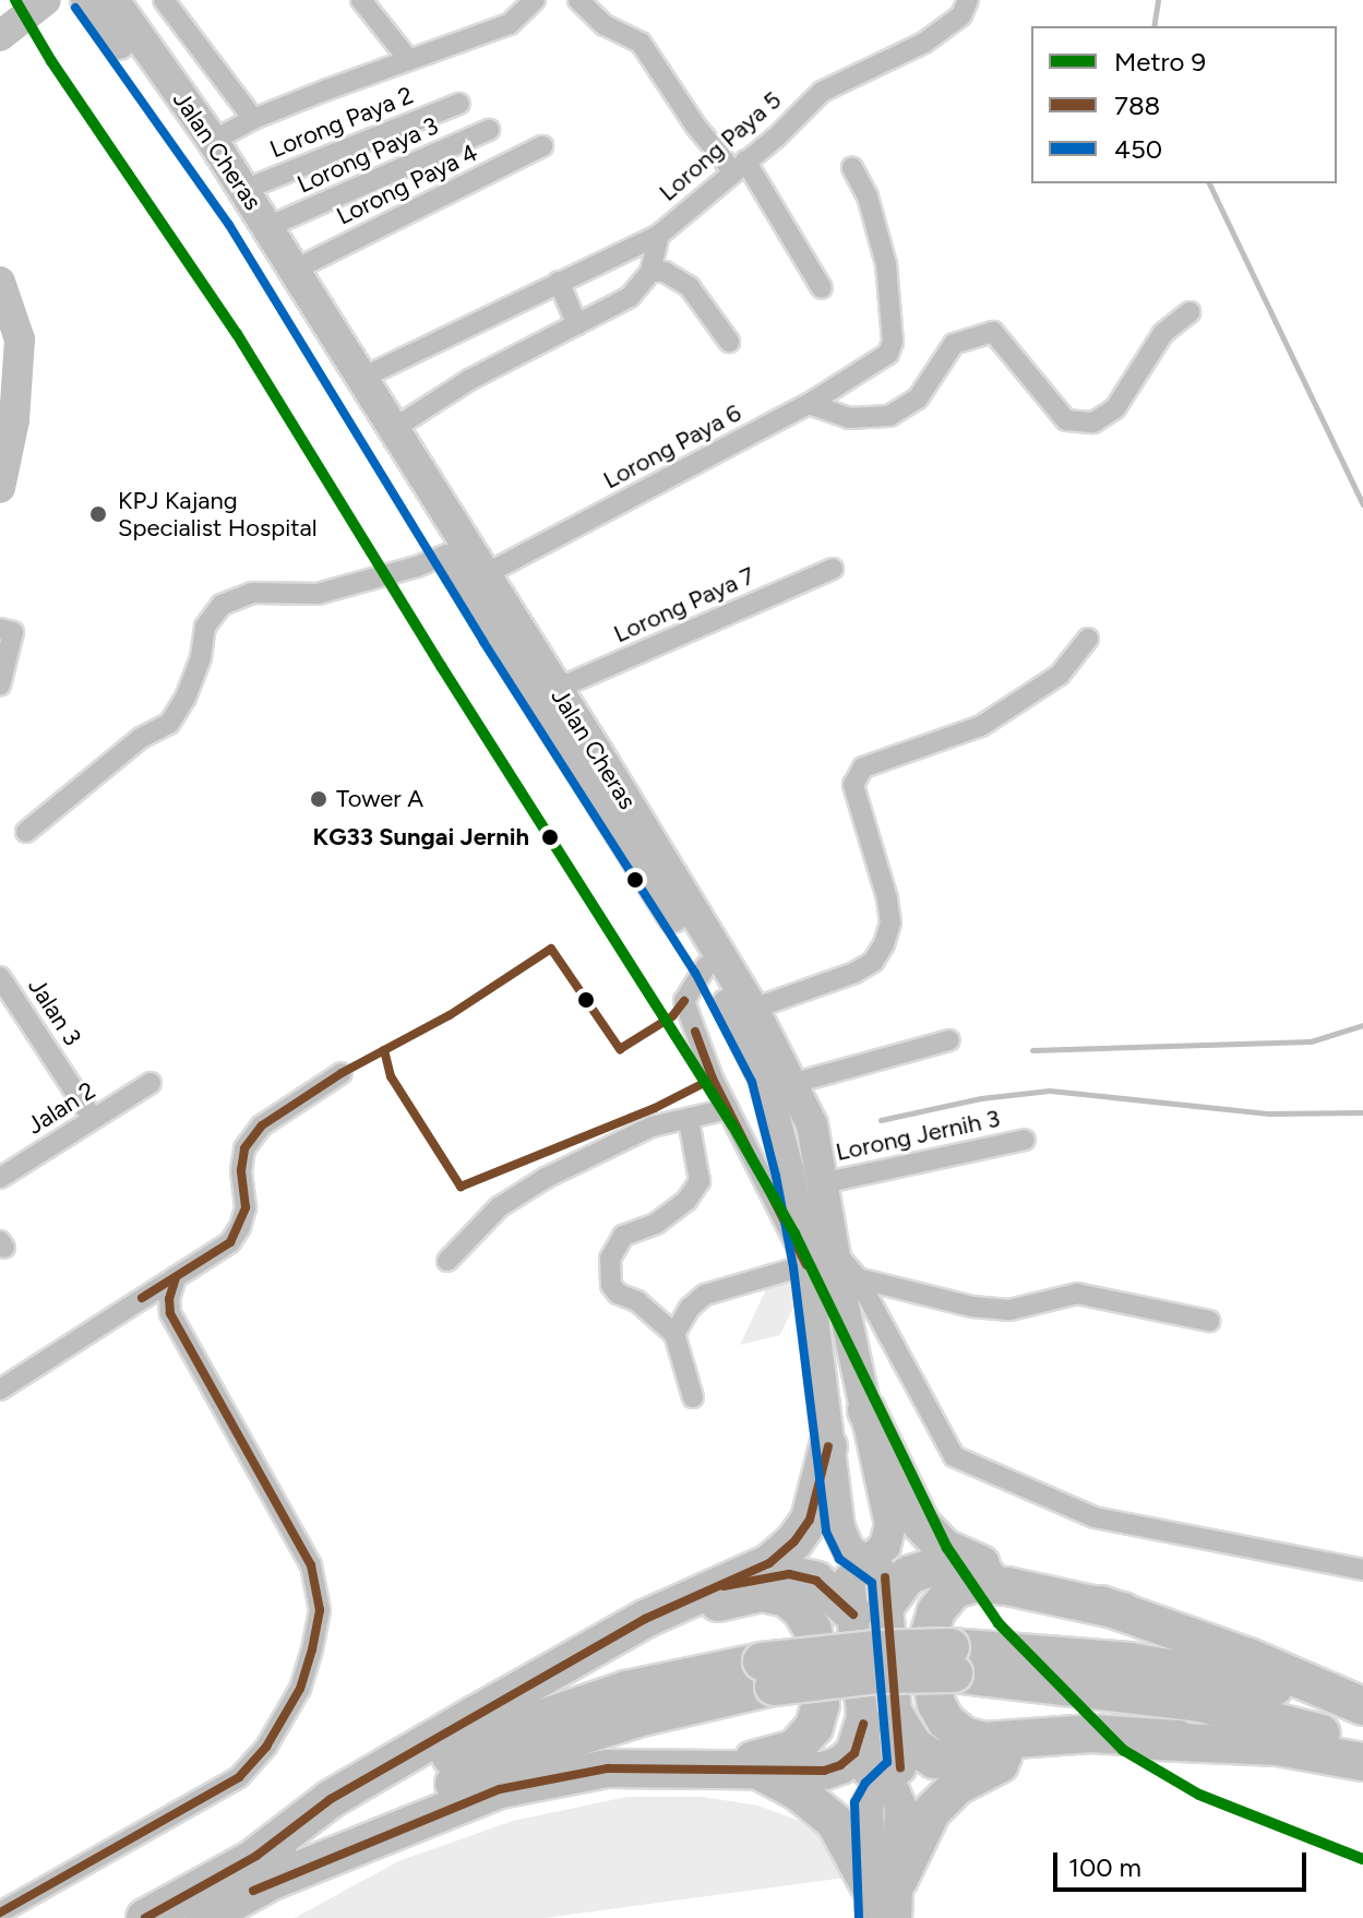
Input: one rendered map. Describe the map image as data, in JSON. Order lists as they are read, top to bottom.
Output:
{
  "streets": {
    "main road": ["Jalan Cheras"],
    "street": [
      "Lorong Paya 2",
      "Lorong Paya 5",
      "Lorong Paya 3",
      "Lorong Paya 4",
      "Lorong Paya 6",
      "Lorong Paya 7",
      "Jalan 3",
      "Jalan 2",
      "Lorong Jernih 3"
    ]
  },
  "crossings": [
    ["Lorong Paya 2", "Jalan Cheras"],
    ["Jalan Cheras", "Lorong Paya 3"],
    ["Jalan Cheras", "Lorong Paya 4"],
    ["Jalan Cheras", "Lorong Paya 6"],
    ["Jalan Cheras", "Lorong Paya 7"],
    ["Jalan Cheras", "Lorong Jernih 3"],
    ["Jalan 3", "Jalan 2"]
  ],
  "places": ["KPJ Kajang Specialist Hospital", "Tower A", "KG33 Sungai Jernih"],
  "lines": ["metro line 9", "transit line 450", "transit line 788"],
  "legend": ["Metro 9", "788", "450"],
  "scale_bar": "100 m"
}
